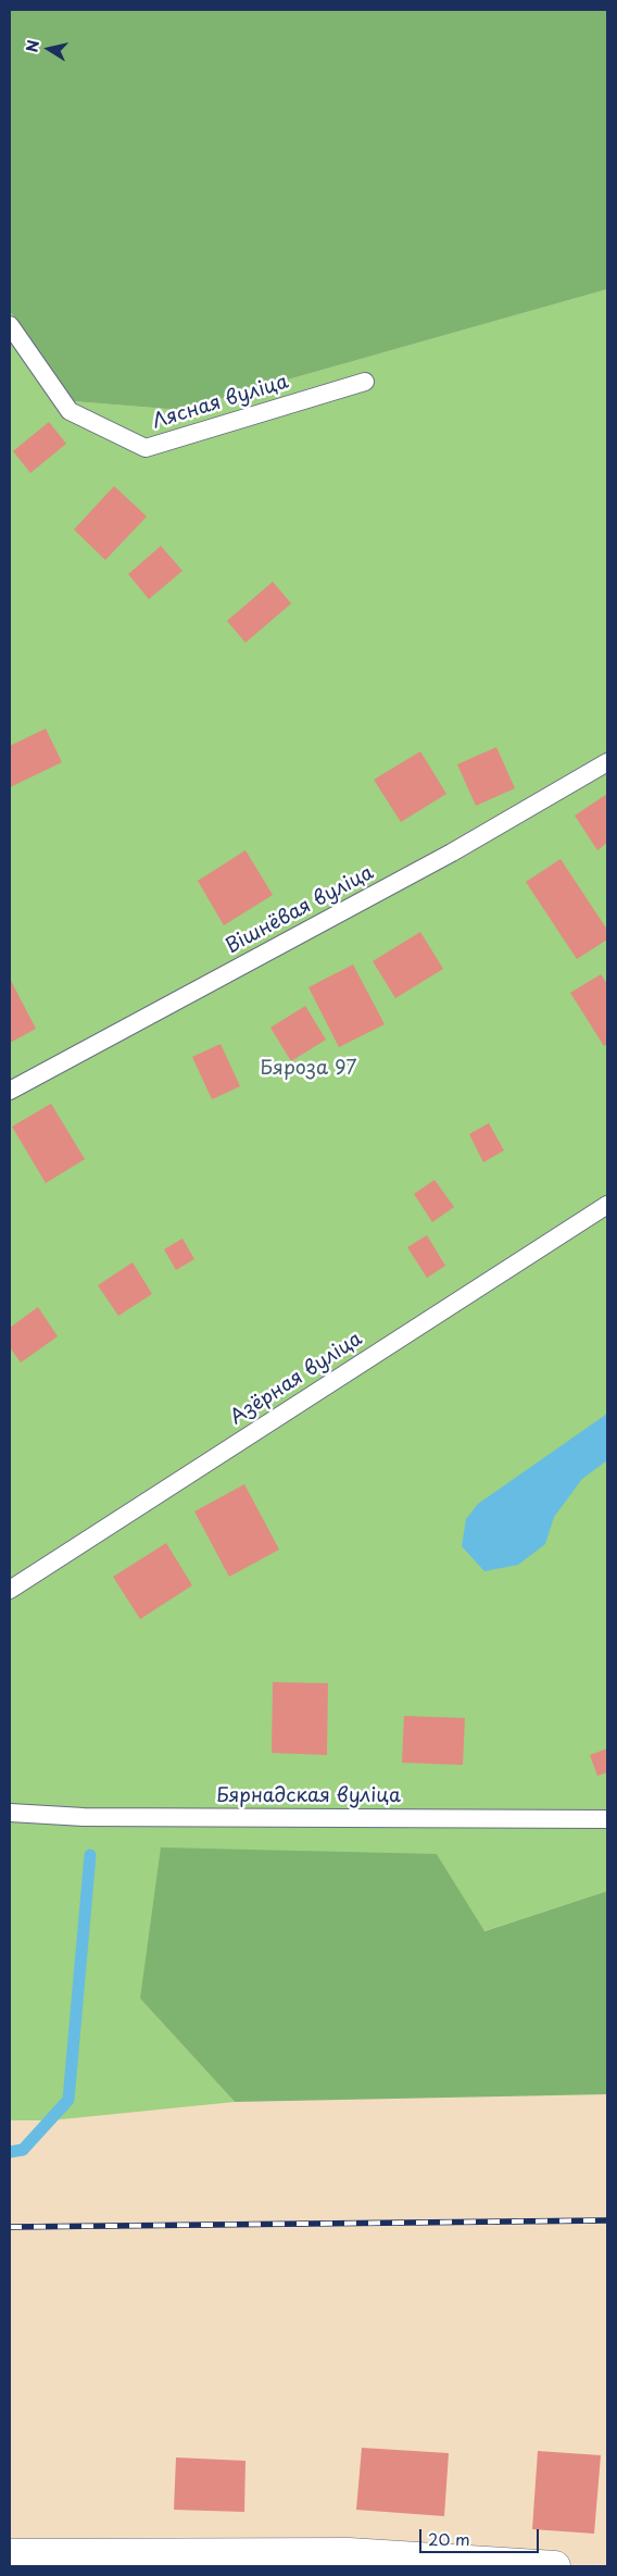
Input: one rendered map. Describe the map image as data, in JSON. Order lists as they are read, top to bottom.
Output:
{
  "streets": {
    "lane": [
      "Лясная вуліца",
      "Вішнёвая вуліца",
      "Азёрная вуліца",
      "Бярнадская вуліца"
    ]
  },
  "parks": ["Бяроза 97"],
  "scale_bar": "20 m",
  "north": "left"
}
